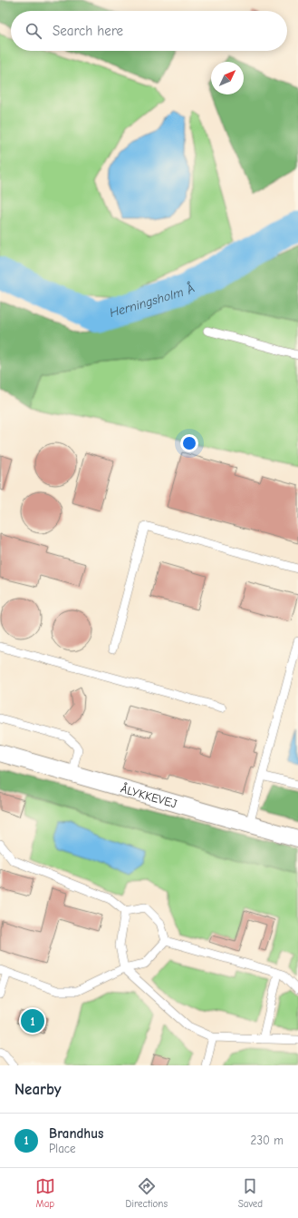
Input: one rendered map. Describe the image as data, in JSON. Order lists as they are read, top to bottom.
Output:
{
  "streets": {
    "street": ["ÅLYKKEVEJ"]
  },
  "water": ["Herningsholm Å"],
  "north": "top right",
  "page": {
    "search": "Search here",
    "pins": "1",
    "heading": "Nearby",
    "list": [
      {
        "mark": "1",
        "name": "Brandhus",
        "note": "Place",
        "value": "230 m"
      }
    ],
    "nav": ["Map", "Directions", "Saved"]
  }
}
